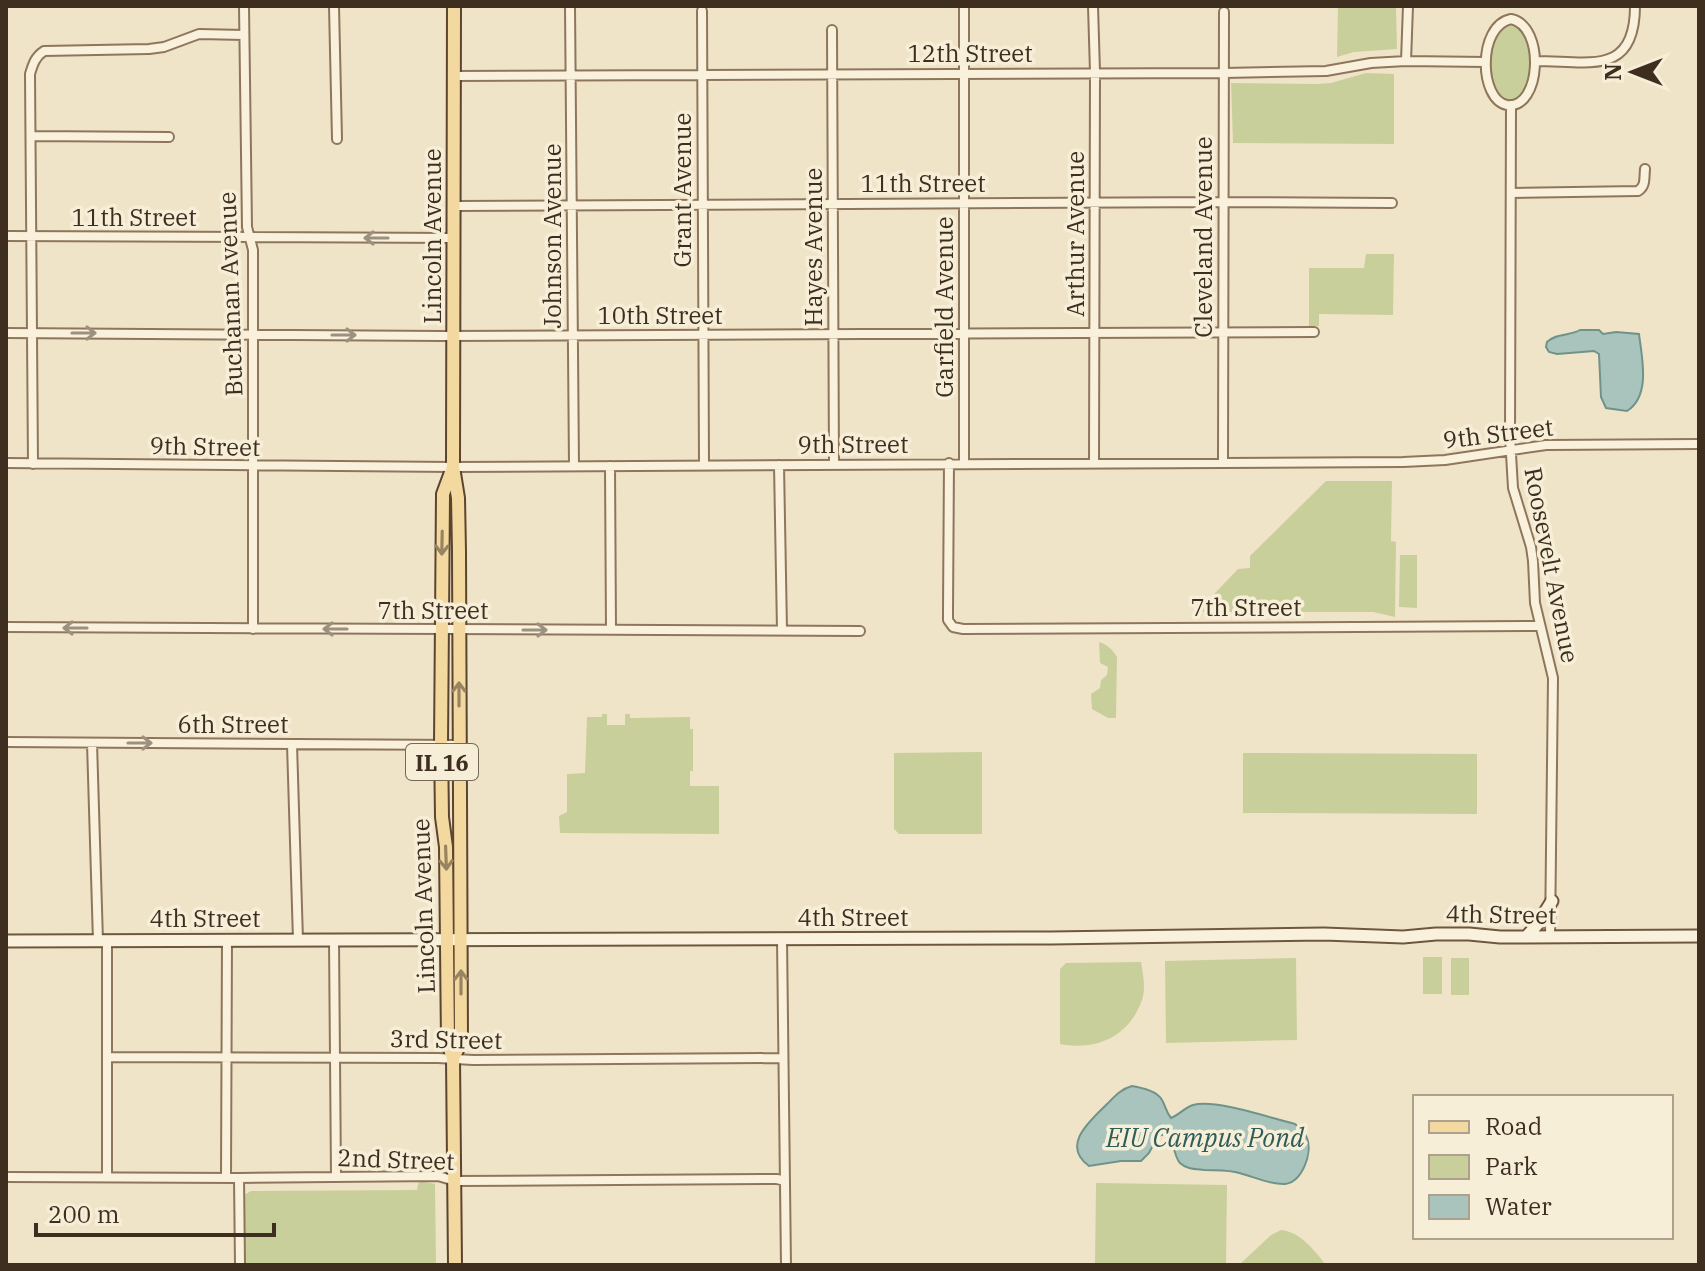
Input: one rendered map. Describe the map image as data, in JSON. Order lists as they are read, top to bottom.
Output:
{
  "streets": {
    "main road": ["Lincoln Avenue", "IL 16"],
    "street": [
      "12th Street",
      "11th Street",
      "Grant Avenue",
      "Arthur Avenue",
      "Johnson Avenue",
      "Cleveland Avenue",
      "Hayes Avenue",
      "Buchanan Avenue",
      "Garfield Avenue",
      "10th Street",
      "9th Street",
      "Roosevelt Avenue",
      "7th Street",
      "6th Street",
      "4th Street",
      "3rd Street",
      "2nd Street"
    ]
  },
  "crossings": [
    ["12th Street", "Grant Avenue"],
    ["12th Street", "Arthur Avenue"],
    ["12th Street", "Lincoln Avenue"],
    ["12th Street", "Johnson Avenue"],
    ["12th Street", "Cleveland Avenue"],
    ["12th Street", "Hayes Avenue"],
    ["12th Street", "Garfield Avenue"],
    ["12th Street", "Roosevelt Avenue"],
    ["11th Street", "Grant Avenue"],
    ["11th Street", "Arthur Avenue"],
    ["11th Street", "Lincoln Avenue"],
    ["11th Street", "Johnson Avenue"],
    ["11th Street", "Cleveland Avenue"],
    ["11th Street", "Hayes Avenue"],
    ["11th Street", "Buchanan Avenue"],
    ["11th Street", "Garfield Avenue"],
    ["Grant Avenue", "10th Street"],
    ["Grant Avenue", "9th Street"],
    ["Arthur Avenue", "10th Street"],
    ["Arthur Avenue", "9th Street"],
    ["Lincoln Avenue", "10th Street"],
    ["Lincoln Avenue", "9th Street"],
    ["Lincoln Avenue", "7th Street"],
    ["Lincoln Avenue", "6th Street"],
    ["Lincoln Avenue", "4th Street"],
    ["Lincoln Avenue", "3rd Street"],
    ["Lincoln Avenue", "2nd Street"],
    ["Johnson Avenue", "10th Street"],
    ["Johnson Avenue", "9th Street"],
    ["Cleveland Avenue", "10th Street"],
    ["Cleveland Avenue", "9th Street"],
    ["Hayes Avenue", "10th Street"],
    ["Hayes Avenue", "9th Street"],
    ["Buchanan Avenue", "10th Street"],
    ["Buchanan Avenue", "9th Street"],
    ["Buchanan Avenue", "7th Street"],
    ["Garfield Avenue", "10th Street"],
    ["Garfield Avenue", "9th Street"],
    ["9th Street", "Roosevelt Avenue"],
    ["9th Street", "7th Street"],
    ["Roosevelt Avenue", "7th Street"],
    ["Roosevelt Avenue", "4th Street"]
  ],
  "one_way": ["6th Street"],
  "water": ["EIU Campus Pond"],
  "legend": ["Road", "Park", "Water"],
  "scale_bar": "200 m",
  "north": "left"
}
